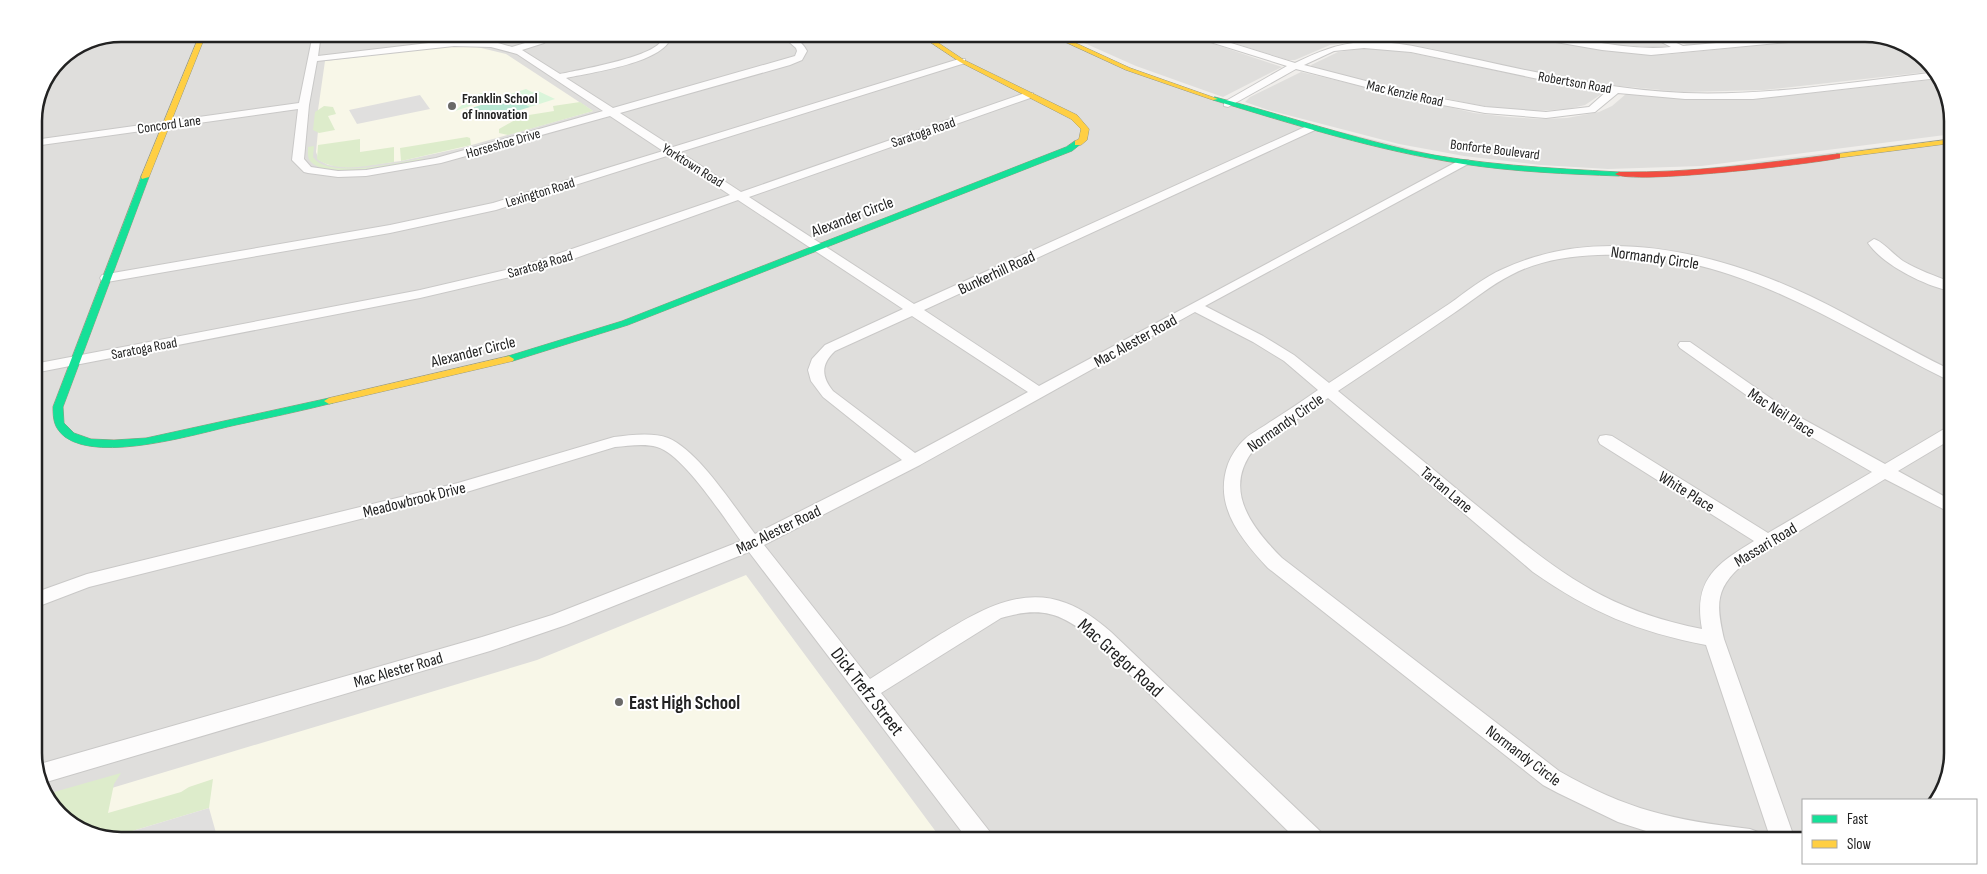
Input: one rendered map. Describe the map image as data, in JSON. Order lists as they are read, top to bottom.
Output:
{
  "streets": {
    "street": [
      "Robertson Road",
      "Mac Kenzie Road",
      "Concord Lane",
      "Saratoga Road",
      "Horseshoe Drive",
      "Bonforte Boulevard",
      "Yorktown Road",
      "Lexington Road",
      "Alexander Circle",
      "Normandy Circle",
      "Bunkerhill Road",
      "Mac Alester Road",
      "Mac Neil Place",
      "Tartan Lane",
      "White Place",
      "Meadowbrook Drive",
      "Massari Road",
      "Mac Gregor Road",
      "Dick Trefz Street"
    ]
  },
  "crossings": [
    ["Robertson Road", "Mac Kenzie Road"],
    ["Robertson Road", "Bonforte Boulevard"],
    ["Concord Lane", "Horseshoe Drive"],
    ["Concord Lane", "Alexander Circle"],
    ["Saratoga Road", "Yorktown Road"],
    ["Saratoga Road", "Alexander Circle"],
    ["Horseshoe Drive", "Yorktown Road"],
    ["Bonforte Boulevard", "Bunkerhill Road"],
    ["Bonforte Boulevard", "Mac Alester Road"],
    ["Yorktown Road", "Lexington Road"],
    ["Yorktown Road", "Alexander Circle"],
    ["Yorktown Road", "Bunkerhill Road"],
    ["Yorktown Road", "Mac Alester Road"],
    ["Lexington Road", "Alexander Circle"],
    ["Normandy Circle", "Tartan Lane"],
    ["Bunkerhill Road", "Mac Alester Road"],
    ["Mac Alester Road", "Tartan Lane"],
    ["Mac Alester Road", "Meadowbrook Drive"],
    ["Mac Alester Road", "Dick Trefz Street"],
    ["Mac Neil Place", "Massari Road"],
    ["Tartan Lane", "Massari Road"],
    ["White Place", "Massari Road"],
    ["Meadowbrook Drive", "Dick Trefz Street"],
    ["Mac Gregor Road", "Dick Trefz Street"]
  ],
  "places": ["Franklin School of Innovation", "East High School"],
  "legend": ["Fast", "Slow"]
}
